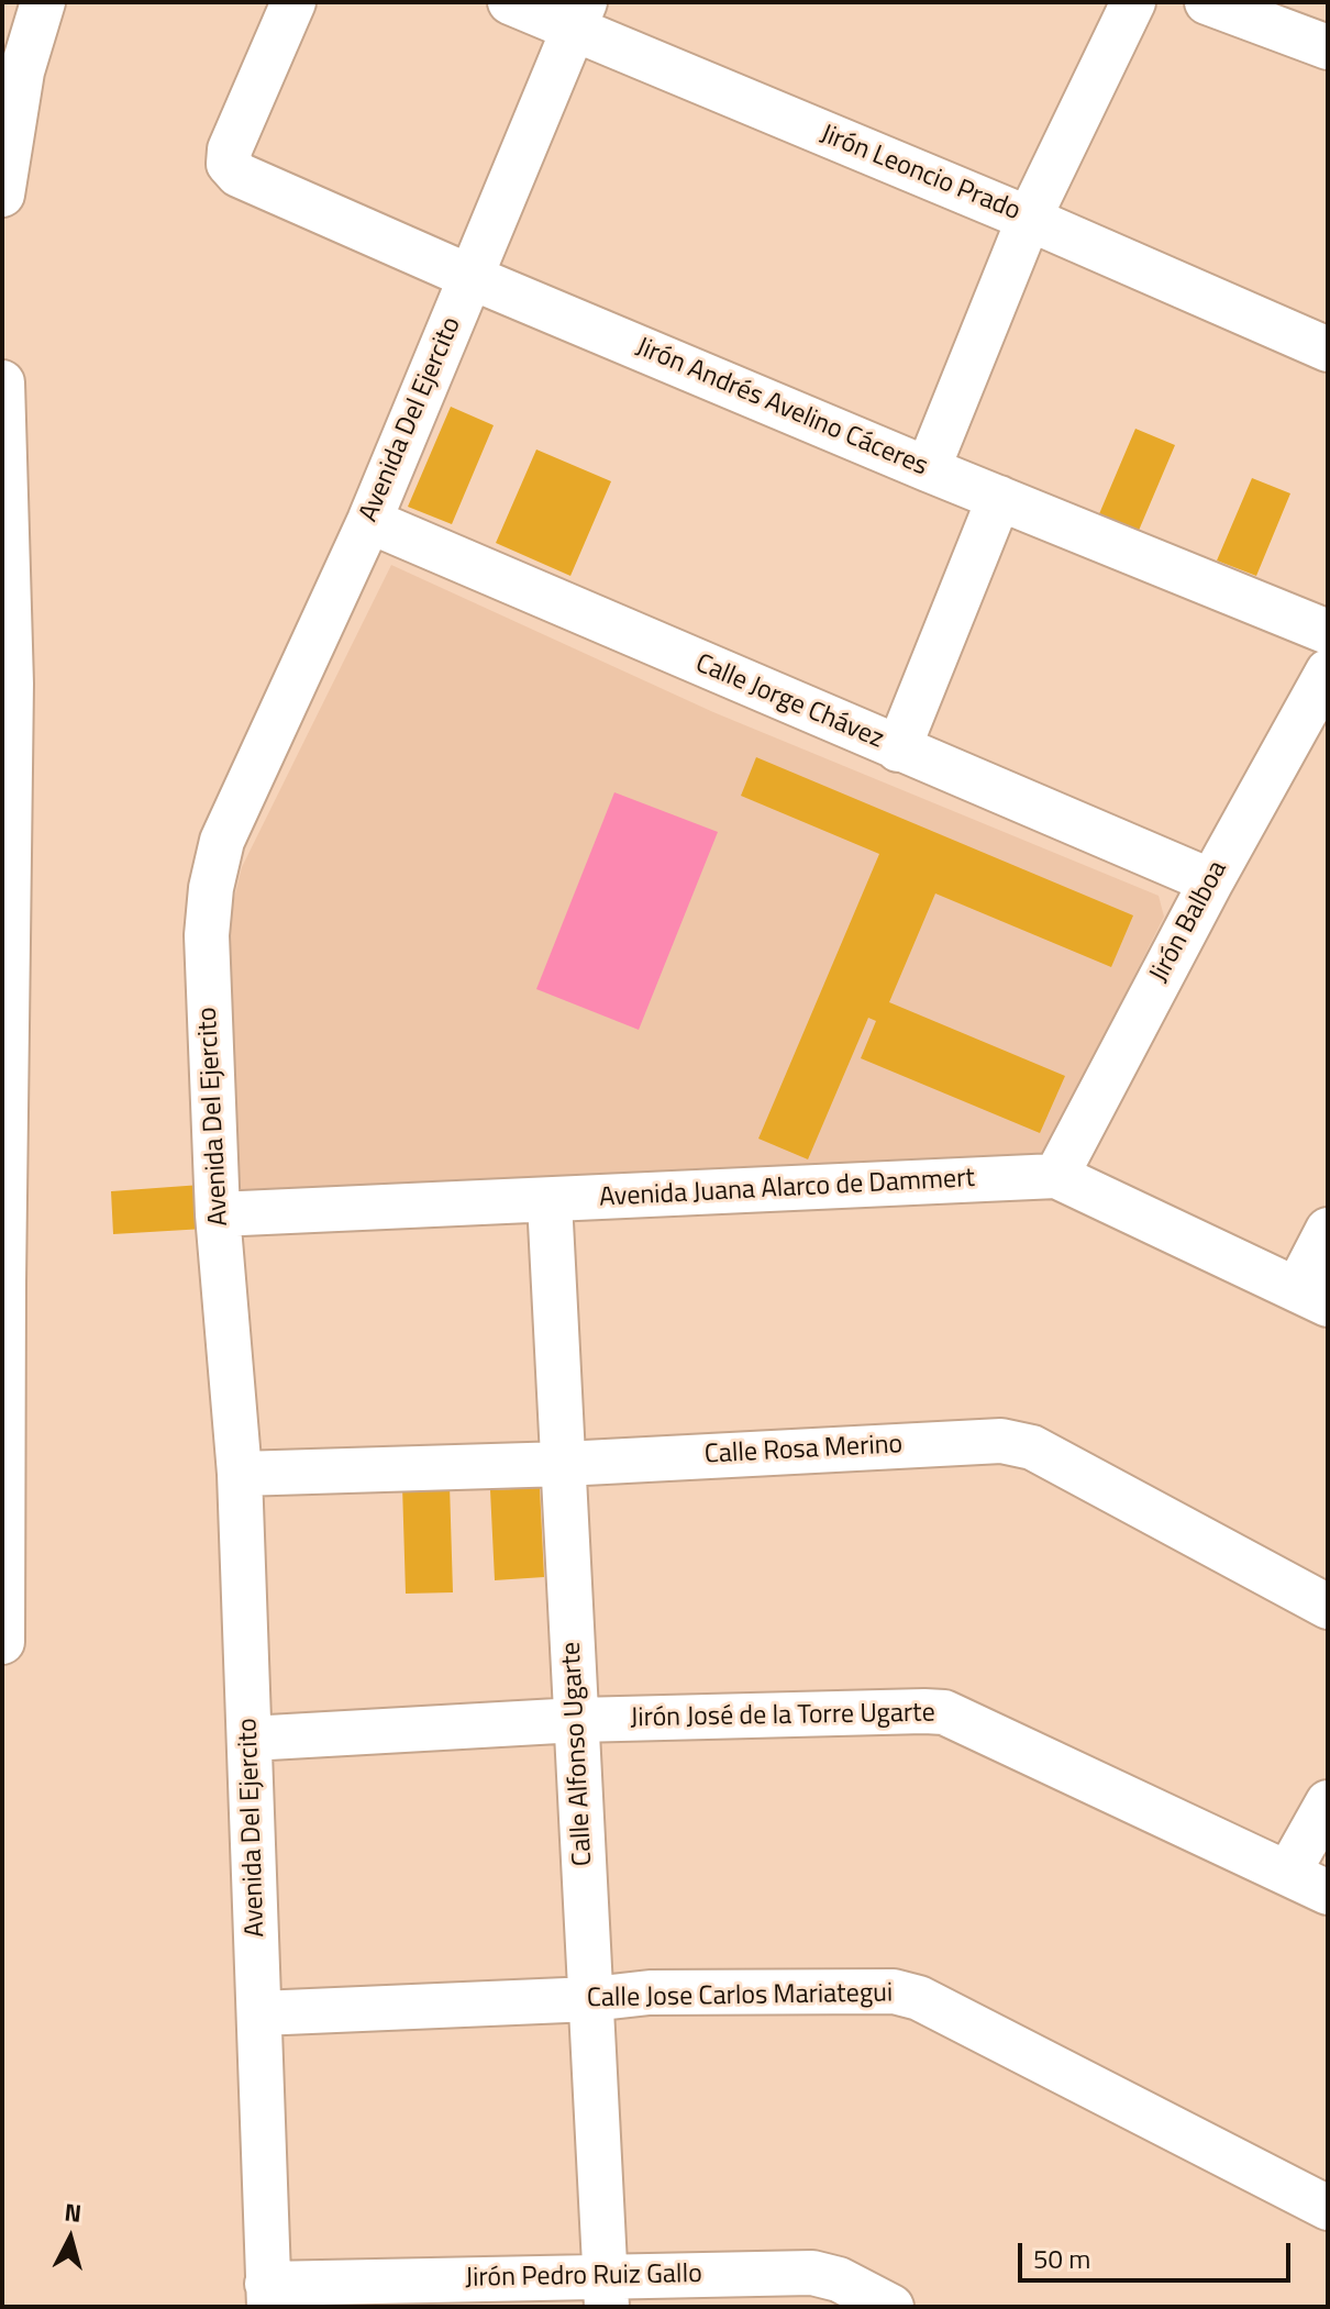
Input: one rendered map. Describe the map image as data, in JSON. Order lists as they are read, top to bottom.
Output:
{
  "streets": {
    "street": [
      "Jirón Leoncio Prado",
      "Jirón Andrés Avelino Cáceres",
      "Avenida Del Ejercito",
      "Calle Jorge Chávez",
      "Jirón Balboa",
      "Avenida Juana Alarco de Dammert",
      "Calle Rosa Merino",
      "Jirón José de la Torre Ugarte",
      "Calle Alfonso Ugarte",
      "Calle Jose Carlos Mariategui",
      "Jirón Pedro Ruiz Gallo"
    ]
  },
  "crossings": [
    ["Jirón Leoncio Prado", "Avenida Del Ejercito"],
    ["Jirón Andrés Avelino Cáceres", "Avenida Del Ejercito"],
    ["Avenida Del Ejercito", "Calle Jorge Chávez"],
    ["Avenida Del Ejercito", "Avenida Juana Alarco de Dammert"],
    ["Avenida Del Ejercito", "Calle Rosa Merino"],
    ["Avenida Del Ejercito", "Jirón José de la Torre Ugarte"],
    ["Avenida Del Ejercito", "Calle Jose Carlos Mariategui"],
    ["Avenida Del Ejercito", "Jirón Pedro Ruiz Gallo"],
    ["Calle Jorge Chávez", "Jirón Balboa"],
    ["Jirón Balboa", "Avenida Juana Alarco de Dammert"],
    ["Avenida Juana Alarco de Dammert", "Calle Alfonso Ugarte"],
    ["Calle Rosa Merino", "Calle Alfonso Ugarte"],
    ["Jirón José de la Torre Ugarte", "Calle Alfonso Ugarte"],
    ["Calle Alfonso Ugarte", "Calle Jose Carlos Mariategui"],
    ["Calle Alfonso Ugarte", "Jirón Pedro Ruiz Gallo"]
  ],
  "scale_bar": "50 m",
  "north": "top"
}
